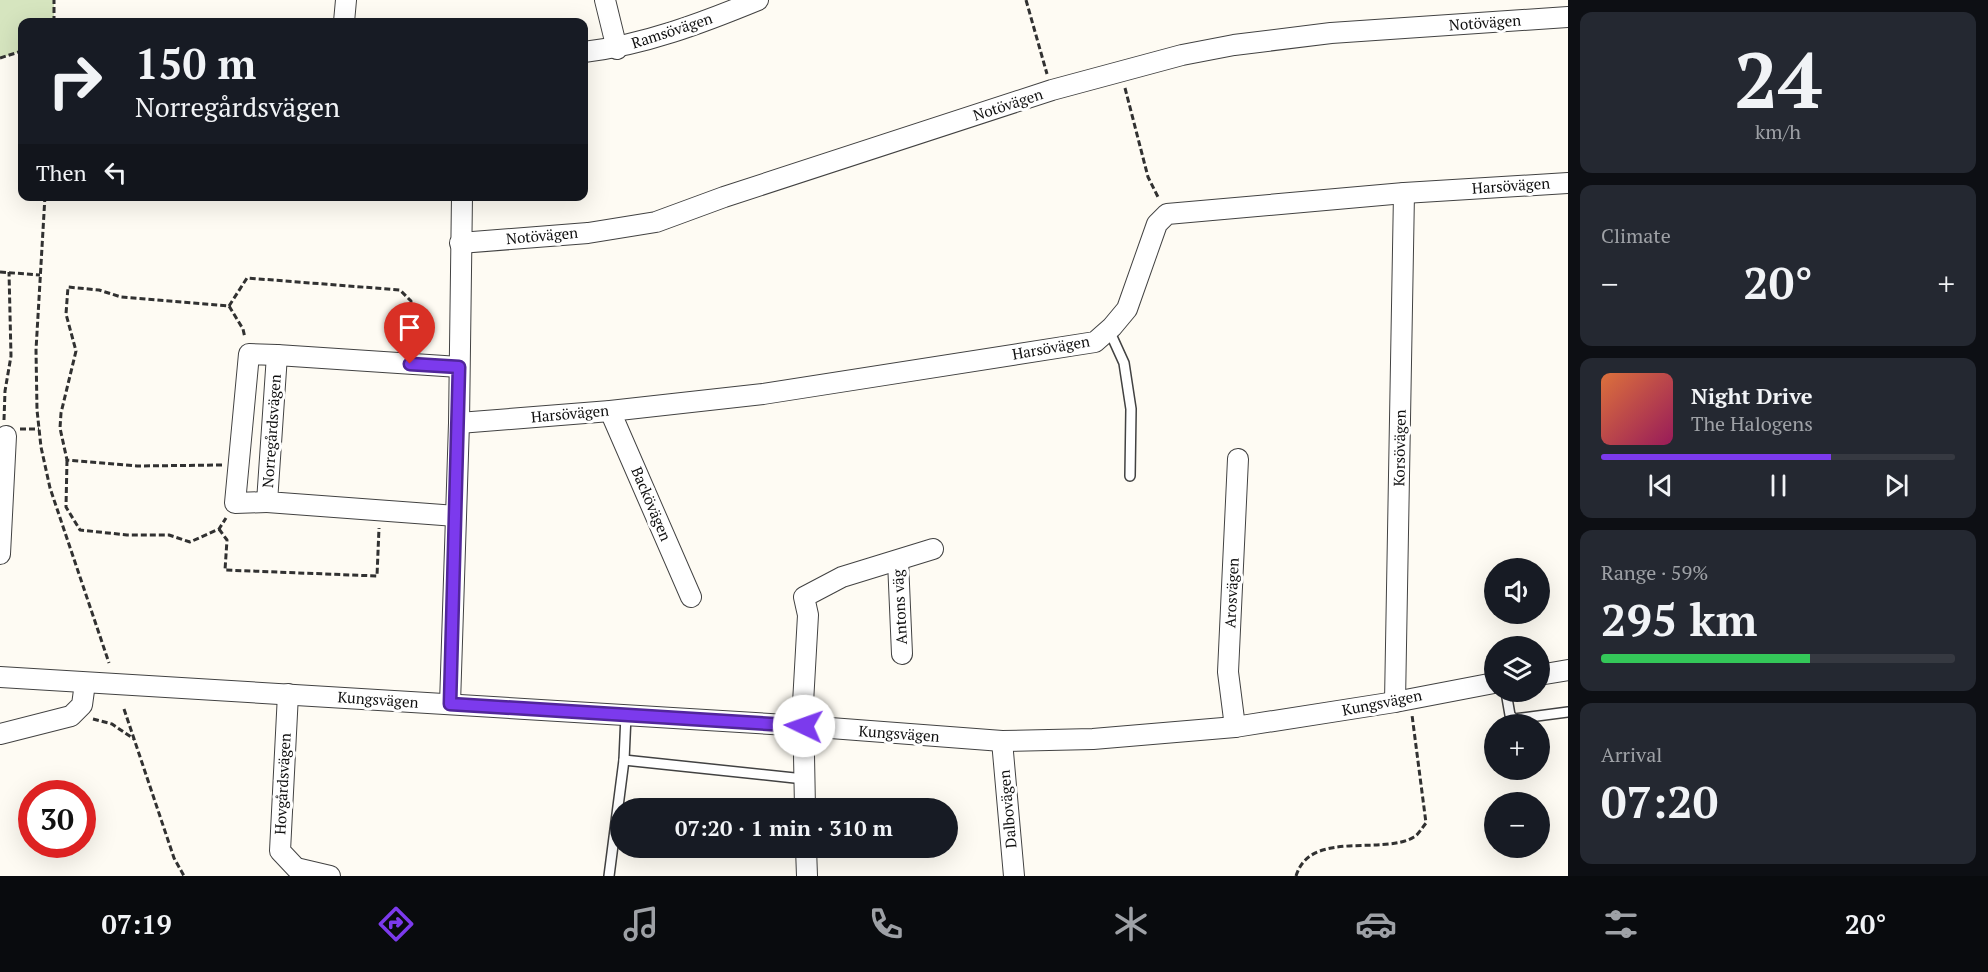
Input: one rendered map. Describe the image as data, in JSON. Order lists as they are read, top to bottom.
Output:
{
  "streets": {
    "street": [
      "Notövägen",
      "Ramsövägen",
      "Harsövägen",
      "Norregårdsvägen",
      "Korsövägen",
      "Backövägen",
      "Arosvägen",
      "Antons väg",
      "Kungsvägen",
      "Hovgårdsvägen",
      "Dalbovägen"
    ]
  },
  "crossings": [
    ["Harsövägen", "Korsövägen"],
    ["Harsövägen", "Backövägen"],
    ["Korsövägen", "Kungsvägen"],
    ["Arosvägen", "Kungsvägen"],
    ["Antons väg", "Kungsvägen"],
    ["Kungsvägen", "Hovgårdsvägen"],
    ["Kungsvägen", "Dalbovägen"]
  ],
  "page": {
    "tile": [
      ["24", "km/h"],
      "Climate",
      ["Range · 59%", "295 km"],
      ["Arrival", "07:20"]
    ],
    "turn": ["150 m", "Norregårdsvägen"],
    "then": "Then",
    "heat": ["−", "20°", "+"],
    "song": ["Night Drive", "The Halogens"],
    "map_buttons": ["+", "−"],
    "limit": "30",
    "trip": "07:20 · 1 min · 310 m",
    "tabs": ["07:19", "20°"]
  }
}
